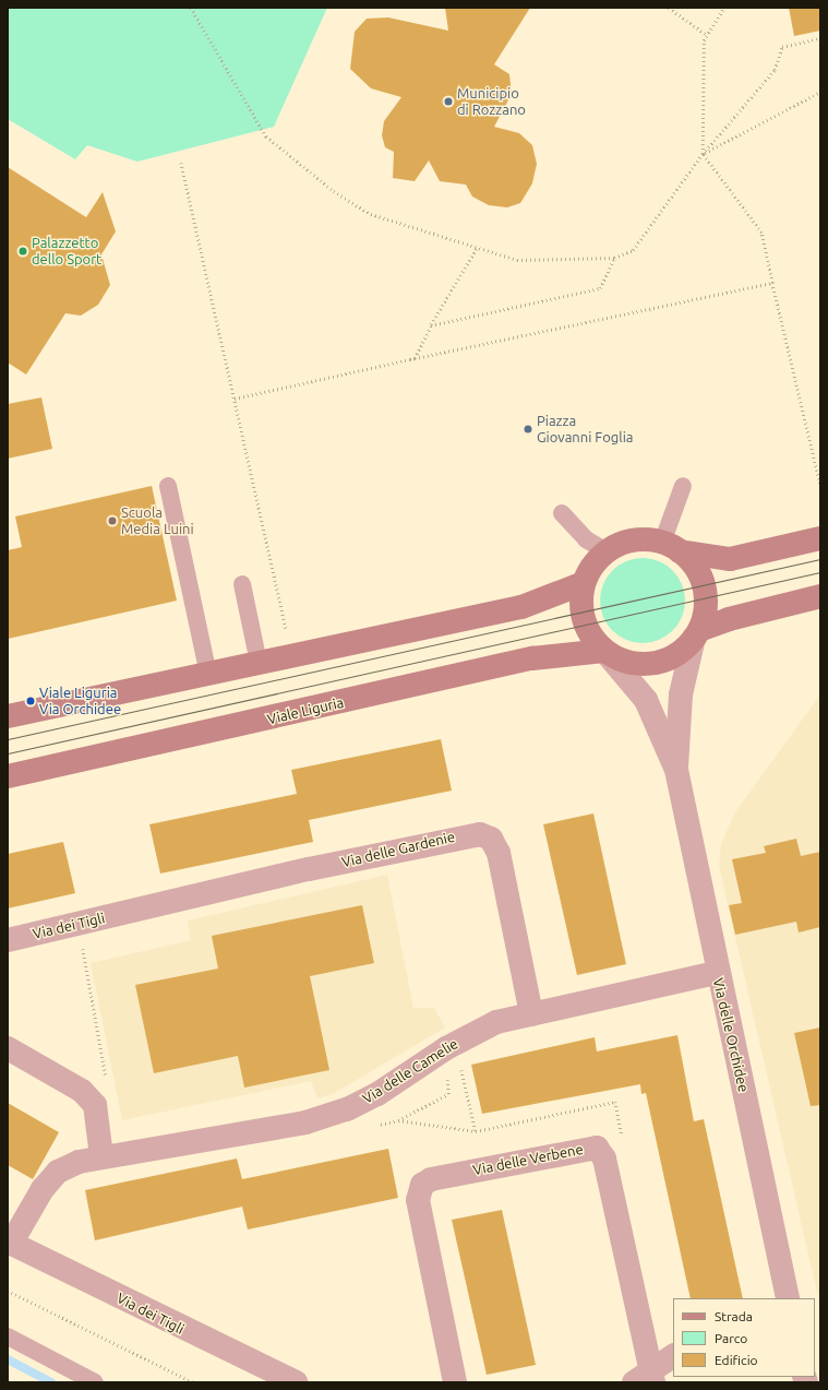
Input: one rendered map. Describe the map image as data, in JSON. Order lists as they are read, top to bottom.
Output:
{
  "streets": {
    "main road": ["Viale Liguria"],
    "street": [
      "Via delle Gardenie",
      "Via dei Tigli",
      "Via delle Orchidee",
      "Via delle Camelie",
      "Via delle Verbene"
    ]
  },
  "crossings": [
    ["Viale Liguria", "Via delle Orchidee"],
    ["Via delle Gardenie", "Via dei Tigli"],
    ["Via delle Gardenie", "Via delle Camelie"],
    ["Via dei Tigli", "Via delle Camelie"],
    ["Via delle Orchidee", "Via delle Camelie"]
  ],
  "places": [
    "Municipio di Rozzano",
    "Palazzetto dello Sport",
    "Piazza Giovanni Foglia",
    "Scuola Media Luini",
    "Viale Liguria Via Orchidee"
  ],
  "legend": ["Strada", "Parco", "Edificio"]
}
